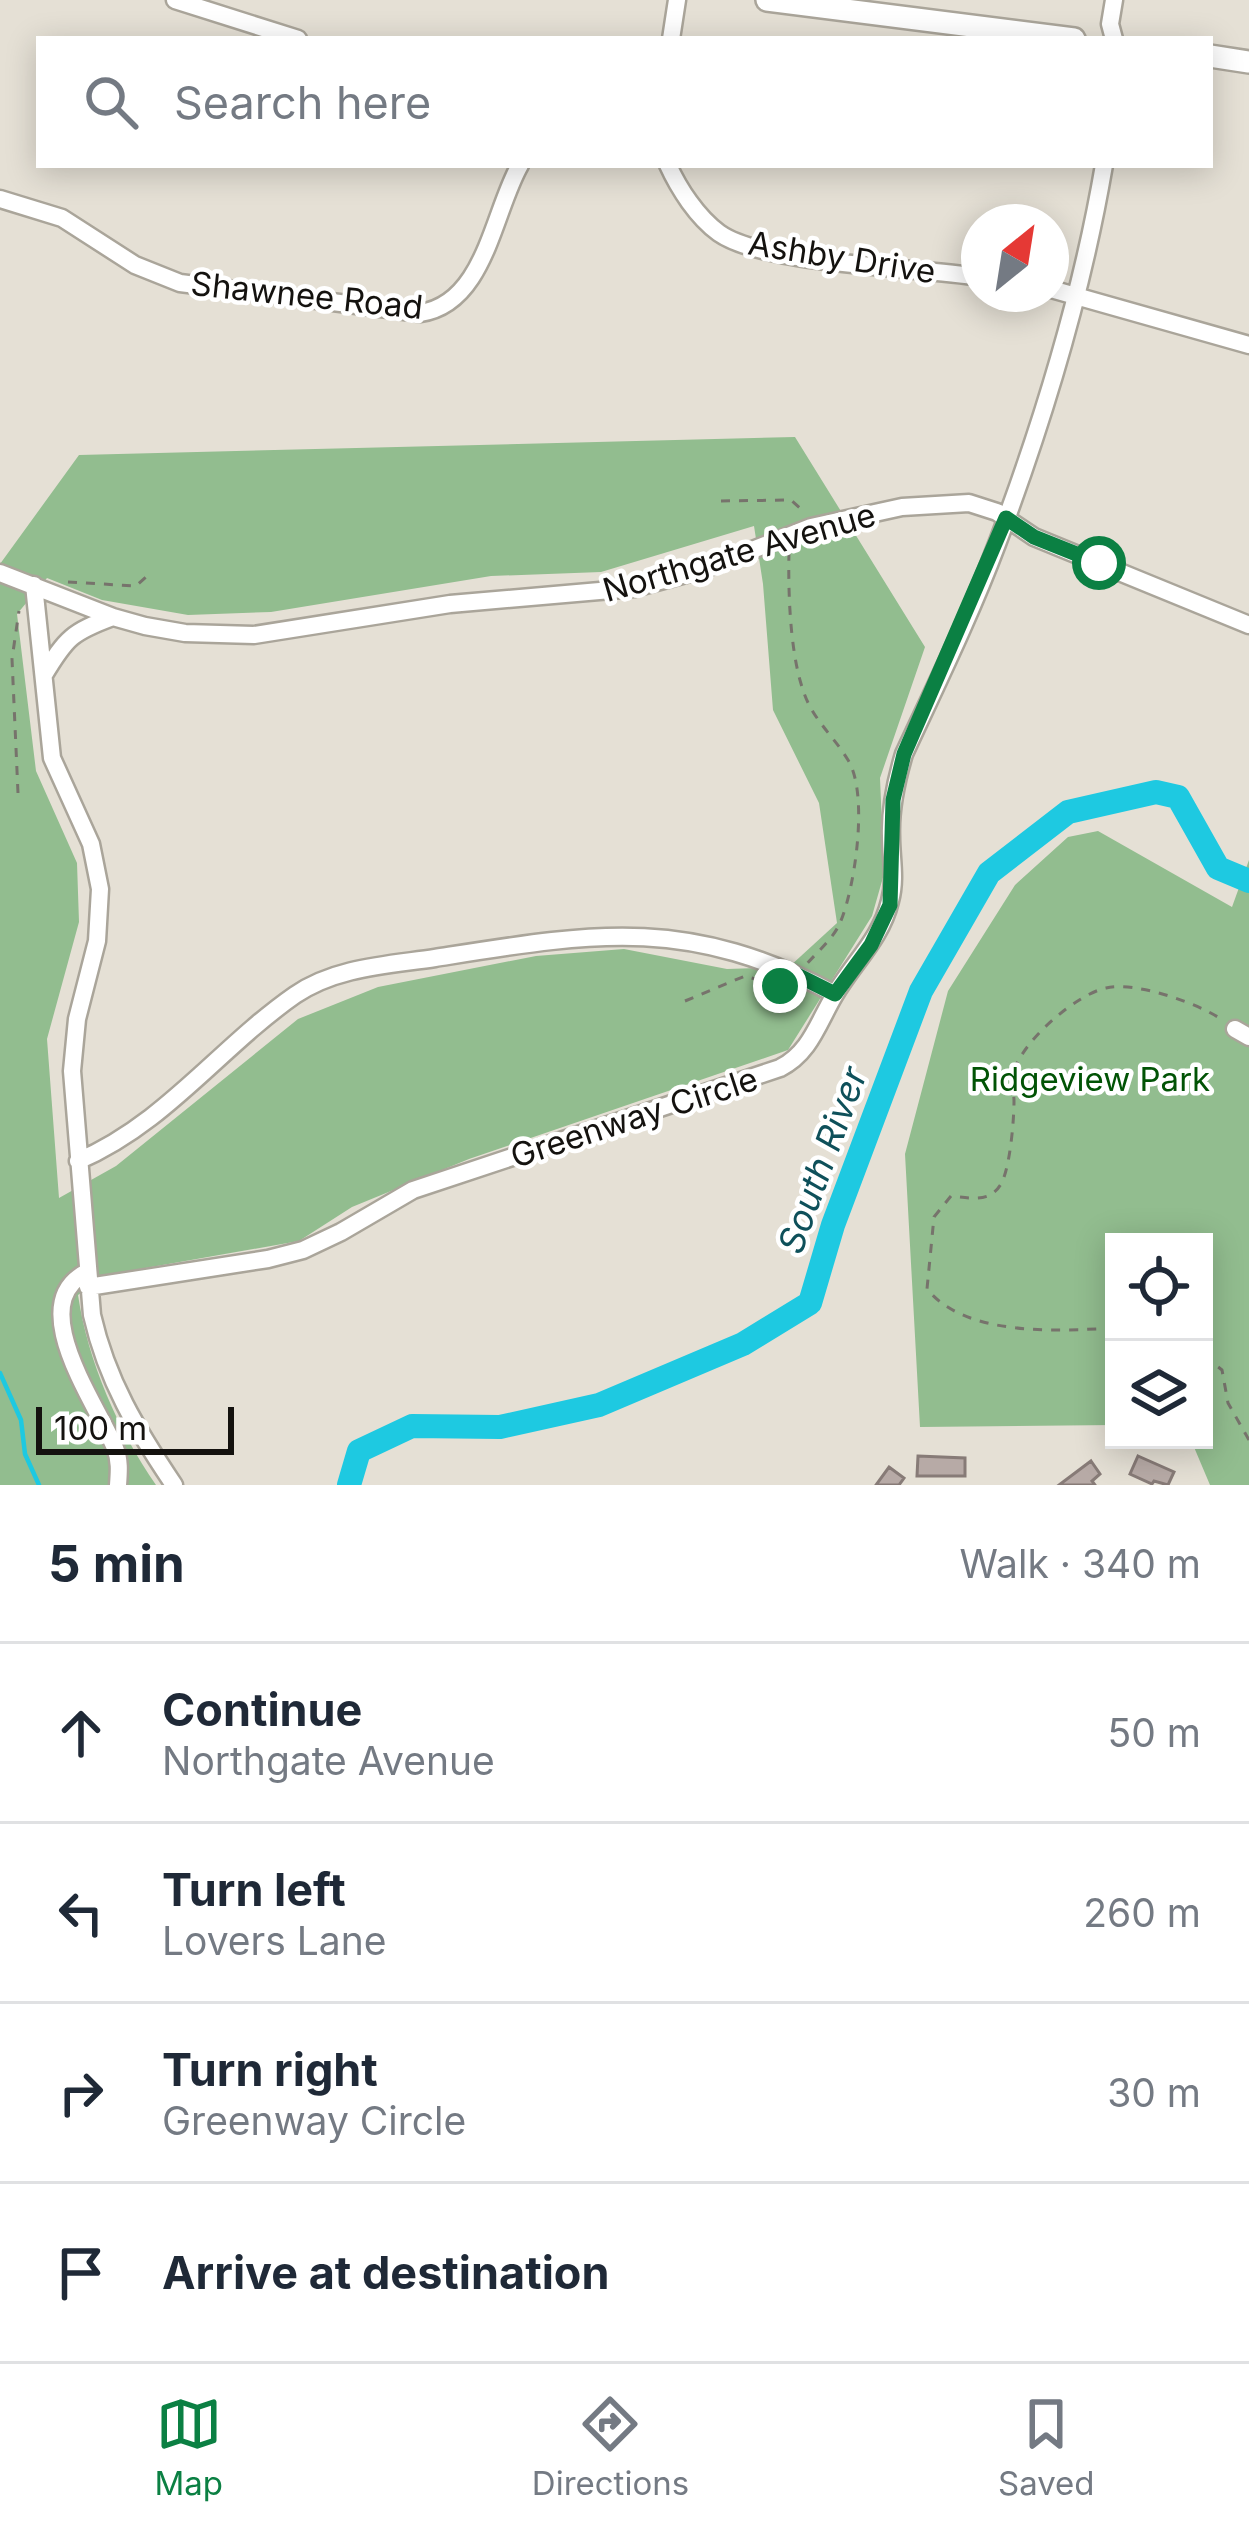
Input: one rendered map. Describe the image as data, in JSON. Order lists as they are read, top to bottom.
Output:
{
  "streets": {
    "street": [
      "Ashby Drive",
      "Shawnee Road",
      "Northgate Avenue",
      "Greenway Circle"
    ]
  },
  "crossings": [
    ["Northgate Avenue", "Greenway Circle"]
  ],
  "water": ["South River"],
  "parks": ["Ridgeview Park"],
  "scale_bar": "100 m",
  "north": "top right",
  "page": {
    "search": "Search here",
    "scale": "100 m",
    "heading": ["5 min", "Walk · 340 m"],
    "list": [
      ["Continue", "Northgate Avenue", "50 m"],
      ["Turn left", "Lovers Lane", "260 m"],
      ["Turn right", "Greenway Circle", "30 m"],
      "Arrive at destination"
    ],
    "nav": ["Map", "Directions", "Saved"]
  }
}
